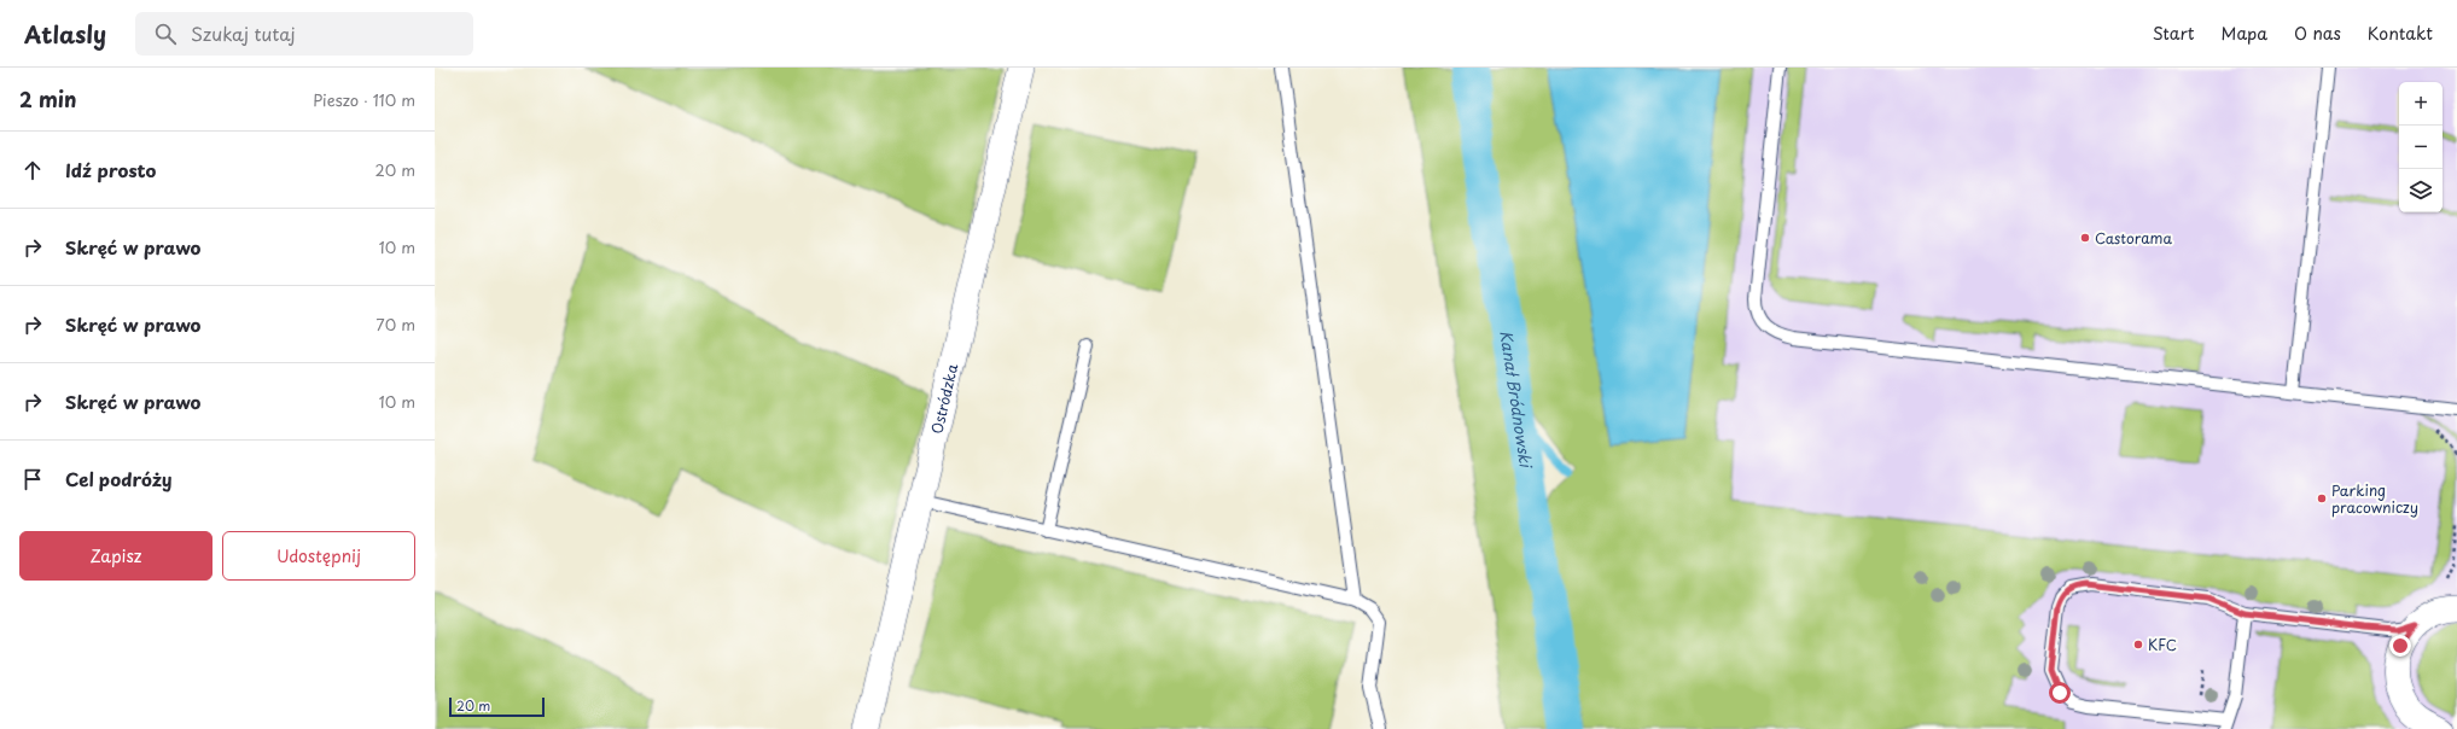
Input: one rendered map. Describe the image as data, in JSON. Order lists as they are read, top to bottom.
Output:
{
  "streets": {
    "street": ["Ostródzka"]
  },
  "water": ["Kanał Bródnowski"],
  "places": ["Castorama", "Parking pracowniczy", "KFC"],
  "scale_bar": "20 m",
  "page": {
    "header": "Atlasly",
    "search": "Szukaj tutaj",
    "nav": [
      "Start",
      "Mapa",
      "O nas",
      "Kontakt"
    ],
    "heading": ["2 min", "Pieszo · 110 m"],
    "map_buttons": ["+", "−"],
    "list": [
      ["Idź prosto", "20 m"],
      ["Skręć w prawo", "10 m"],
      ["Skręć w prawo", "70 m"],
      ["Skręć w prawo", "10 m"],
      "Cel podróży"
    ],
    "buttons": ["Zapisz", "Udostępnij"],
    "scale": "20 m"
  }
}
